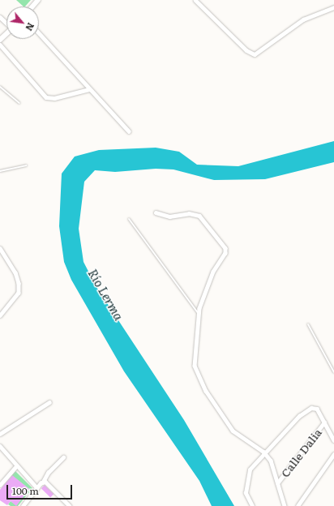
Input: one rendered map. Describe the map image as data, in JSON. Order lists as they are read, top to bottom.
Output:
{
  "streets": {
    "street": ["Calle Dalia"]
  },
  "water": ["Río Lerma"],
  "scale_bar": "100 m",
  "north": "bottom right"
}
